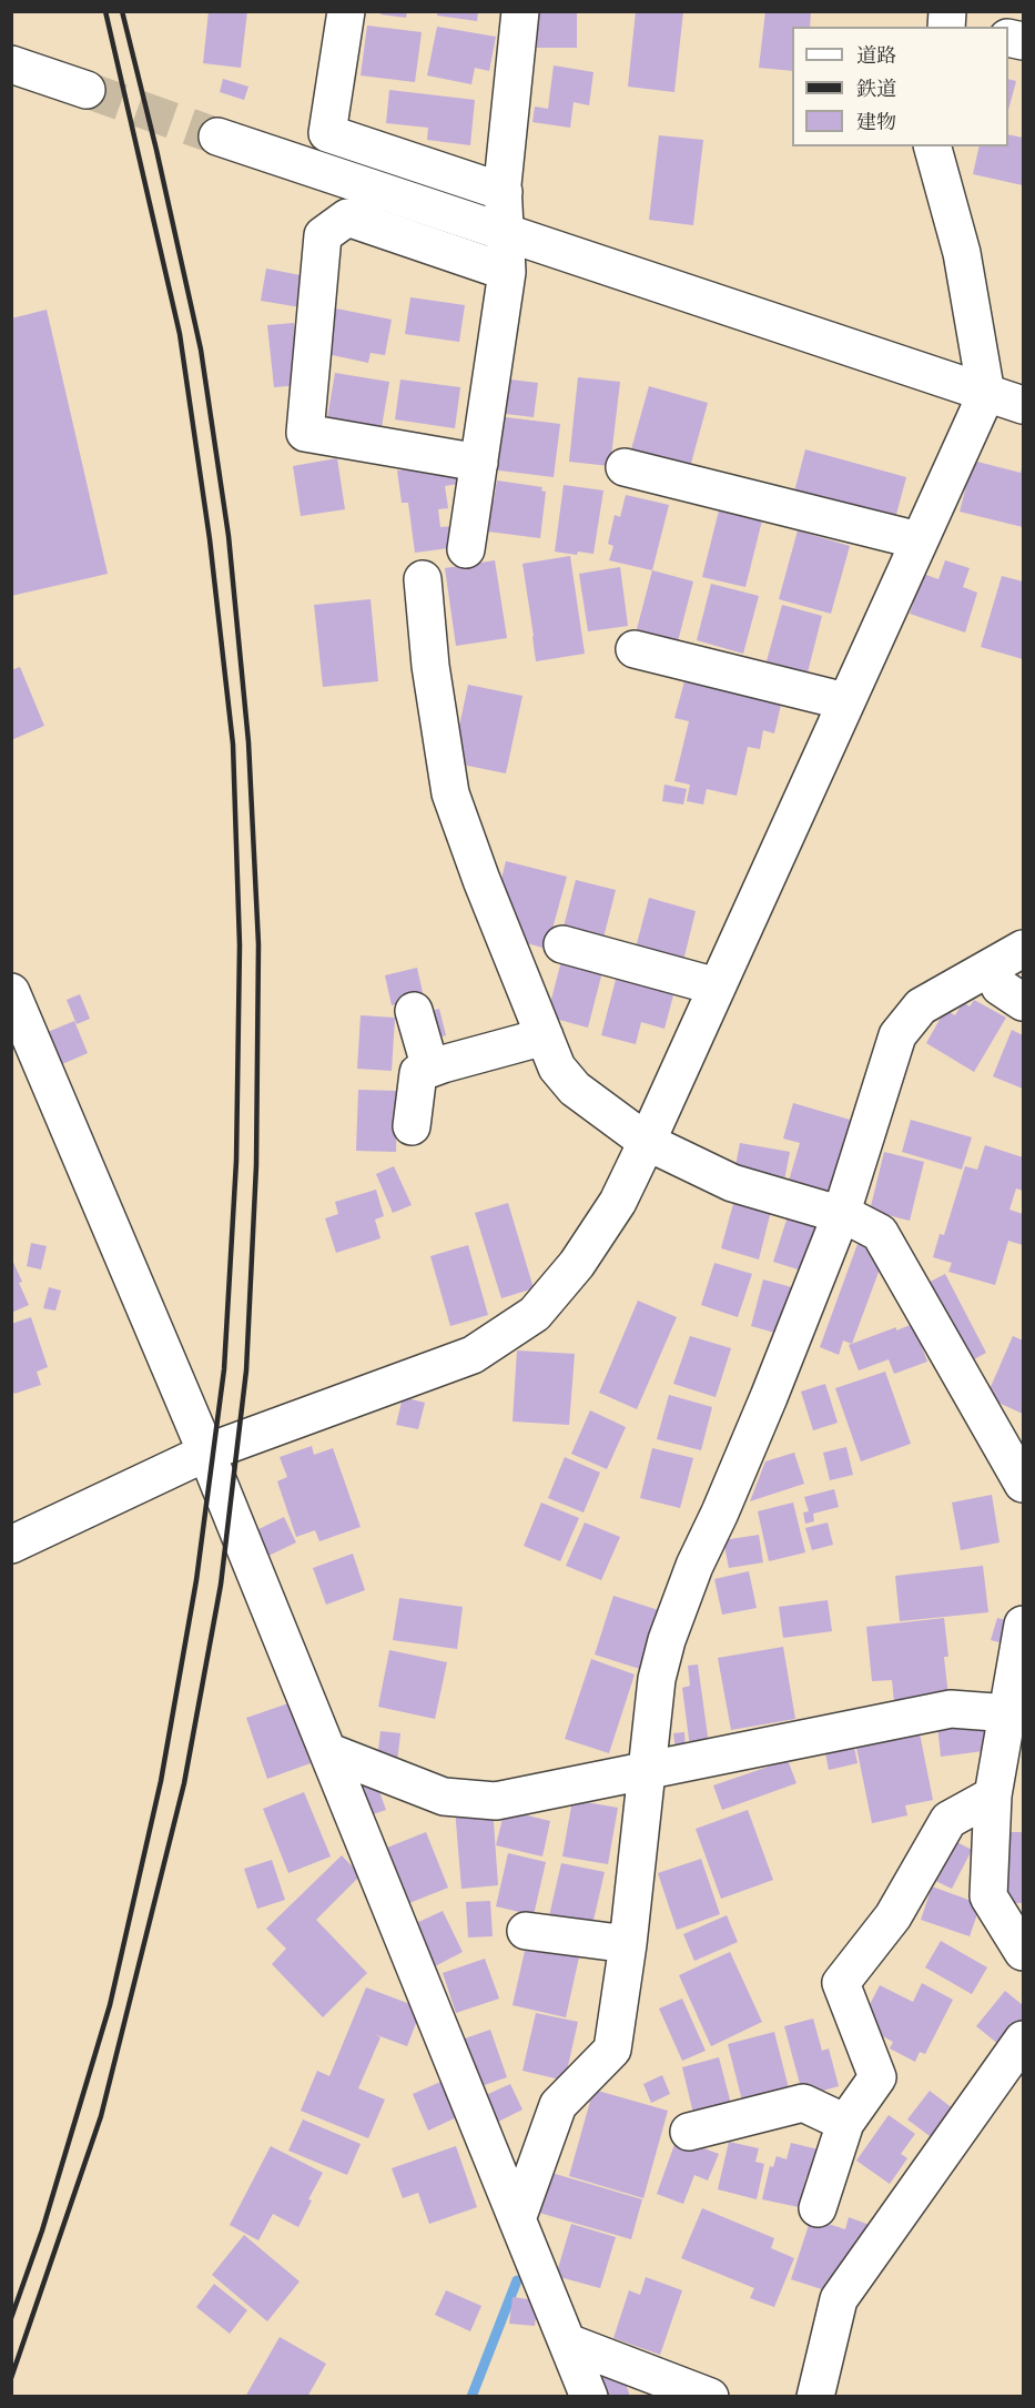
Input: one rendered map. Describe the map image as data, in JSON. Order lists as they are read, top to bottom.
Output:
{
  "legend": ["道路", "鉄道", "建物"]
}
